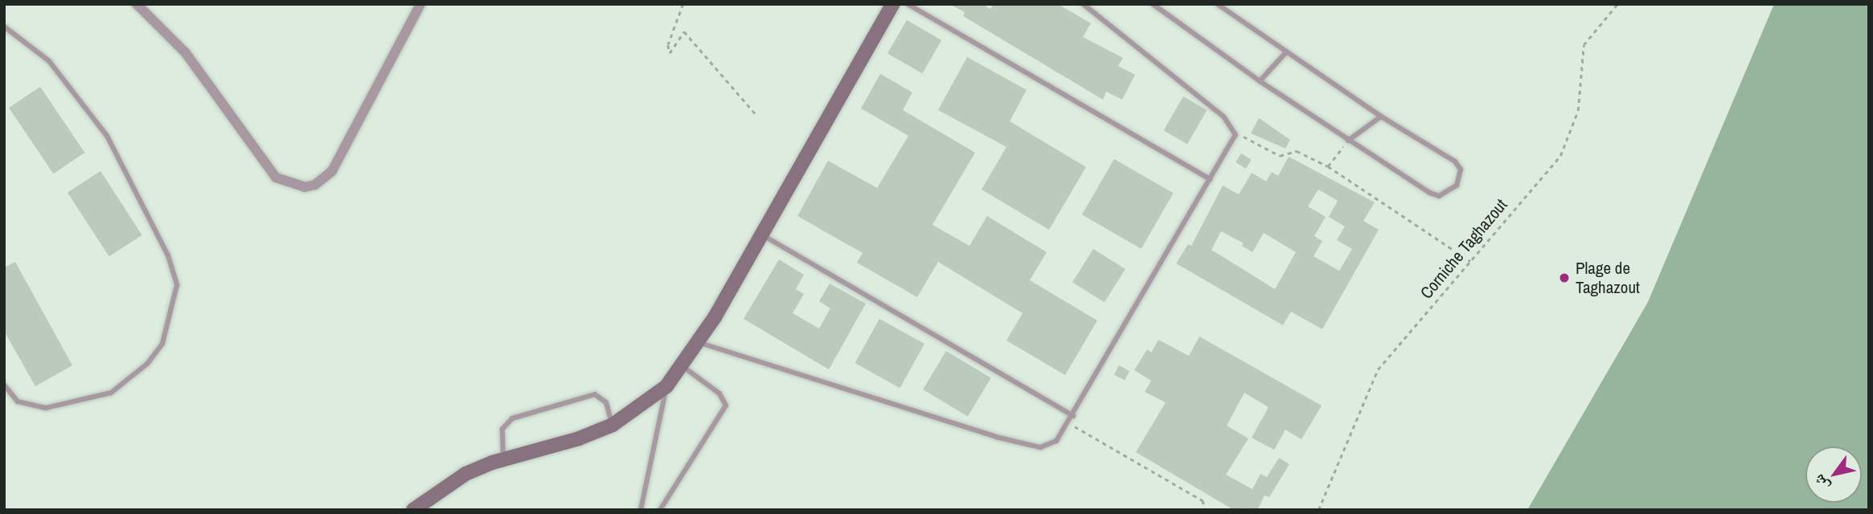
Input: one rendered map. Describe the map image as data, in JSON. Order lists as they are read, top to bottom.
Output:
{
  "streets": {
    "path": ["Corniche Taghazout"]
  },
  "places": ["Plage de Taghazout"],
  "north": "bottom left"
}
